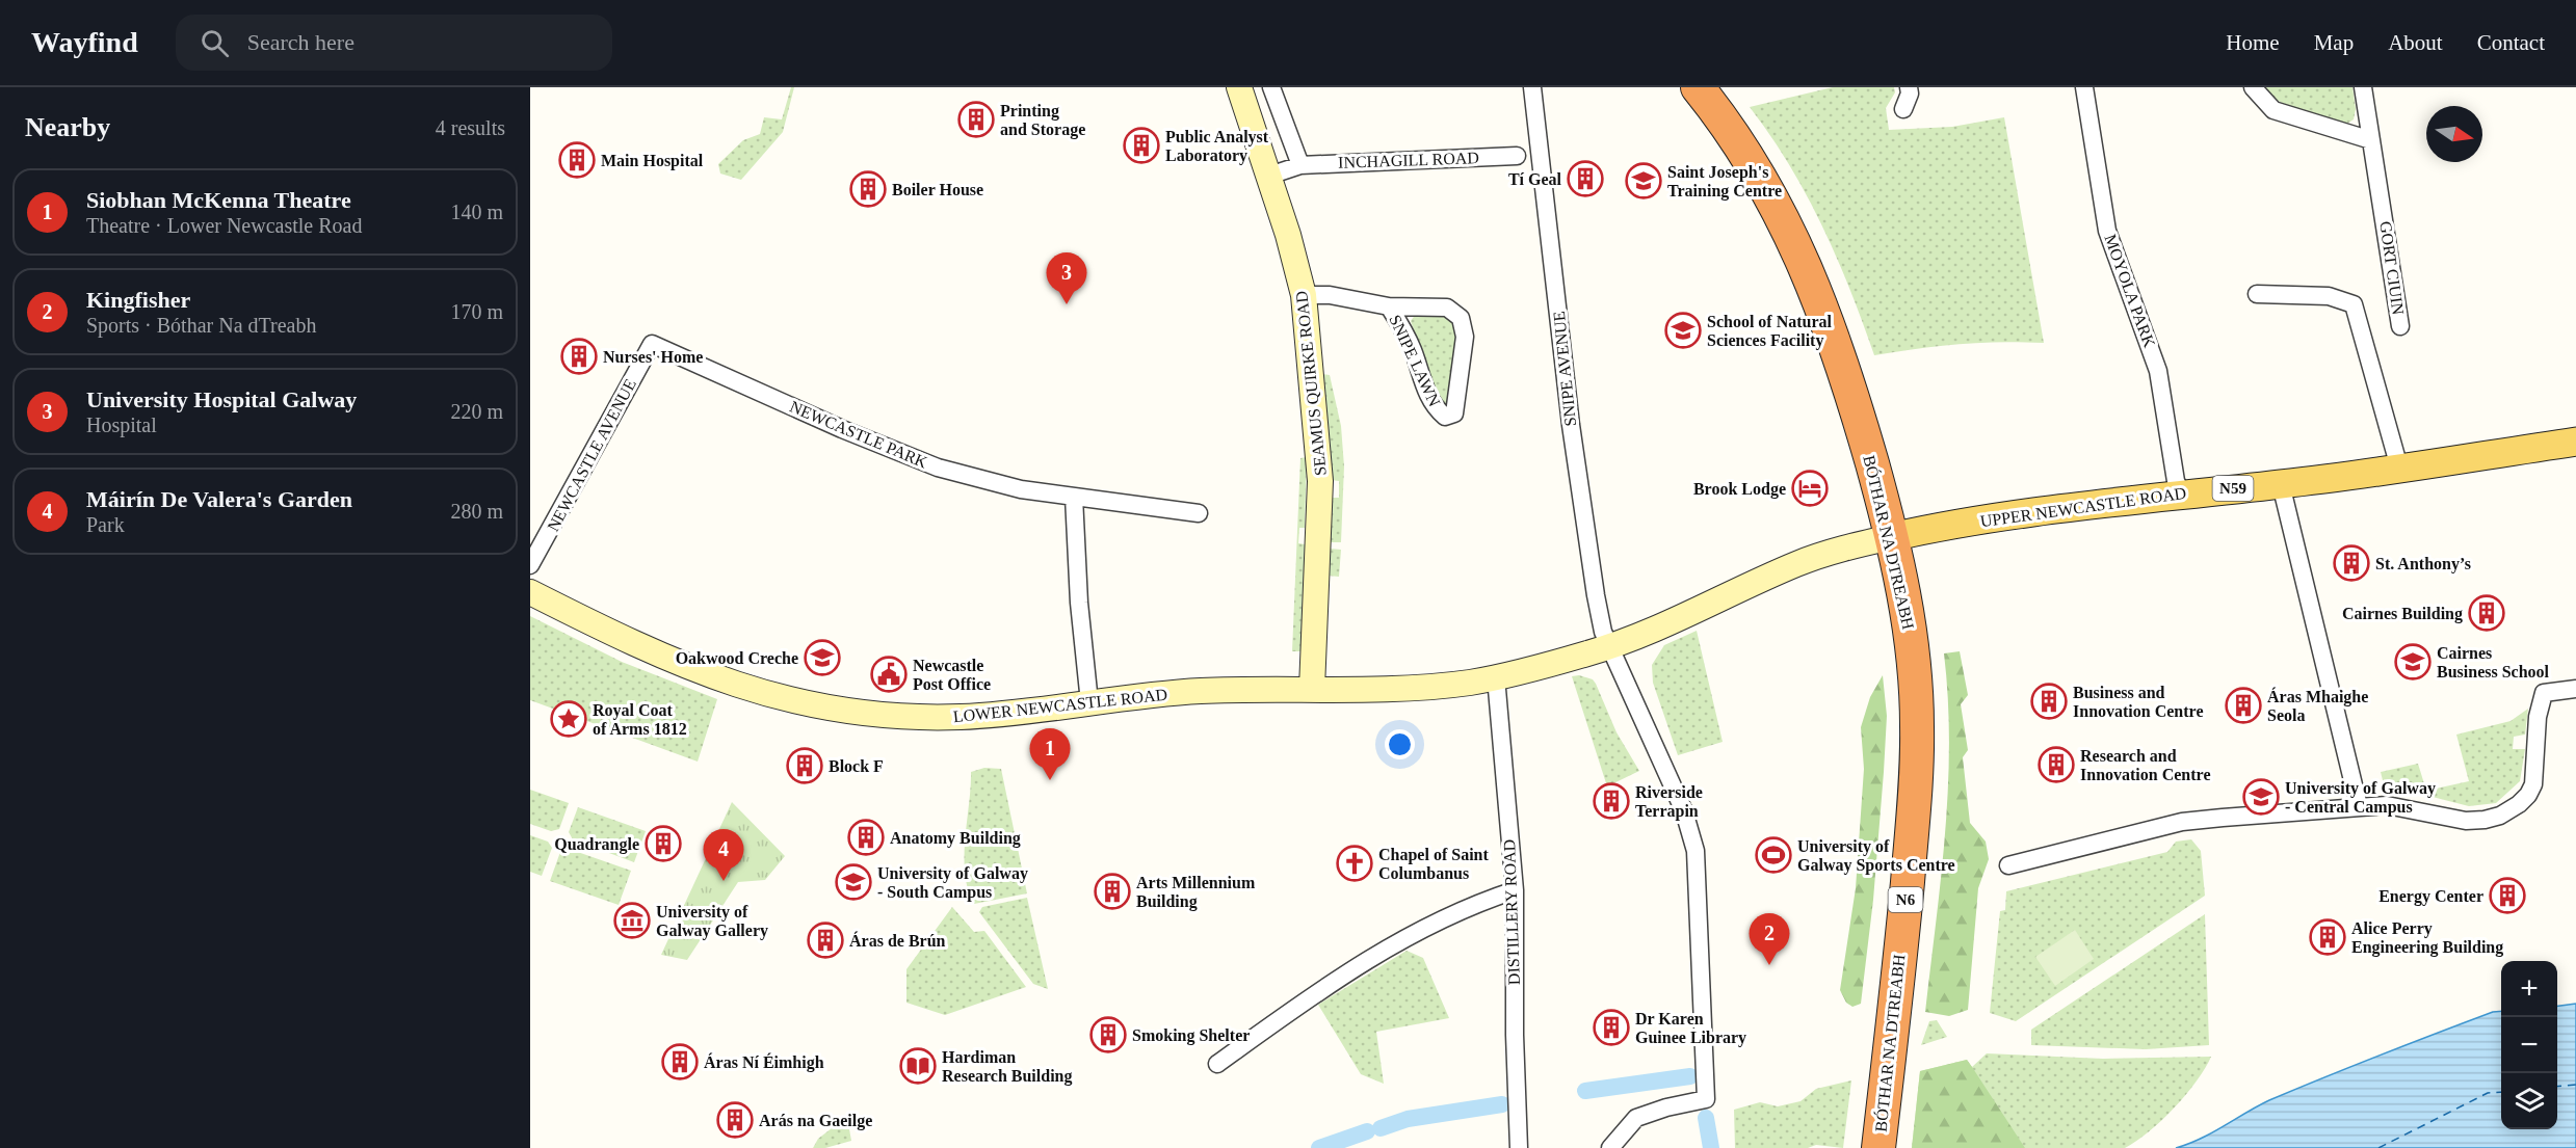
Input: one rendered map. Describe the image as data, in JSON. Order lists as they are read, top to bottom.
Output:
{
  "streets": {
    "highway": ["BÓTHAR NA DTREABH", "N6"],
    "main road": [
      "SEAMUS QUIRKE ROAD",
      "N59",
      "UPPER NEWCASTLE ROAD",
      "LOWER NEWCASTLE ROAD"
    ],
    "street": [
      "INCHAGILL ROAD",
      "GORT CIUIN",
      "MOYOLA PARK",
      "SNIPE LAWN",
      "SNIPE AVENUE",
      "NEWCASTLE PARK",
      "NEWCASTLE AVENUE",
      "DISTILLERY ROAD"
    ]
  },
  "crossings": [
    ["INCHAGILL ROAD", "SEAMUS QUIRKE ROAD"],
    ["MOYOLA PARK", "UPPER NEWCASTLE ROAD"],
    ["SNIPE LAWN", "SEAMUS QUIRKE ROAD"],
    ["SNIPE AVENUE", "UPPER NEWCASTLE ROAD"],
    ["SNIPE AVENUE", "LOWER NEWCASTLE ROAD"],
    ["SEAMUS QUIRKE ROAD", "LOWER NEWCASTLE ROAD"],
    ["NEWCASTLE PARK", "NEWCASTLE AVENUE"],
    ["UPPER NEWCASTLE ROAD", "BÓTHAR NA DTREABH"],
    ["UPPER NEWCASTLE ROAD", "LOWER NEWCASTLE ROAD"],
    ["LOWER NEWCASTLE ROAD", "DISTILLERY ROAD"]
  ],
  "places": {
    "building": [
      "Printing and Storage",
      "Public Analyst Laboratory",
      "Main Hospital",
      "Tí Geal",
      "Boiler House",
      "Nurses' Home",
      "St. Anthony’s",
      "Cairnes Building",
      "Business and Innovation Centre",
      "Áras Mhaighe Seola",
      "Research and Innovation Centre",
      "Block F",
      "Riverside Terrapin",
      "Anatomy Building",
      "Quadrangle",
      "Arts Millennium Building",
      "Energy Center",
      "Alice Perry Engineering Building",
      "Áras de Brún",
      "Dr Karen Guinee Library",
      "Smoking Shelter",
      "Áras Ní Éimhigh",
      "Arás na Gaeilge"
    ],
    "school or university": [
      "Saint Joseph's Training Centre",
      "School of Natural Sciences Facility",
      "Oakwood Creche",
      "Cairnes Business School",
      "University of Galway - Central Campus",
      "University of Galway - South Campus"
    ],
    "hotel": ["Brook Lodge"],
    "public building": ["Newcastle Post Office"],
    "place": ["Royal Coat of Arms 1812"],
    "sports": ["University of Galway Sports Centre"],
    "church": ["Chapel of Saint Columbanus"],
    "museum": ["University of Galway Gallery"],
    "library": ["Hardiman Research Building"]
  },
  "north": "right",
  "page": {
    "header": "Wayfind",
    "search": "Search here",
    "nav": [
      "Home",
      "Map",
      "About",
      "Contact"
    ],
    "heading": ["Nearby", "4 results"],
    "list": [
      {
        "mark": "1",
        "name": "Siobhan McKenna Theatre",
        "note": "Theatre · Lower Newcastle Road",
        "value": "140 m"
      },
      {
        "mark": "2",
        "name": "Kingfisher",
        "note": "Sports · Bóthar Na dTreabh",
        "value": "170 m"
      },
      {
        "mark": "3",
        "name": "University Hospital Galway",
        "note": "Hospital",
        "value": "220 m"
      },
      {
        "mark": "4",
        "name": "Máirín De Valera's Garden",
        "note": "Park",
        "value": "280 m"
      }
    ],
    "pins": [
      "3",
      "1",
      "4",
      "2"
    ],
    "map_buttons": ["+", "−"]
  }
}
